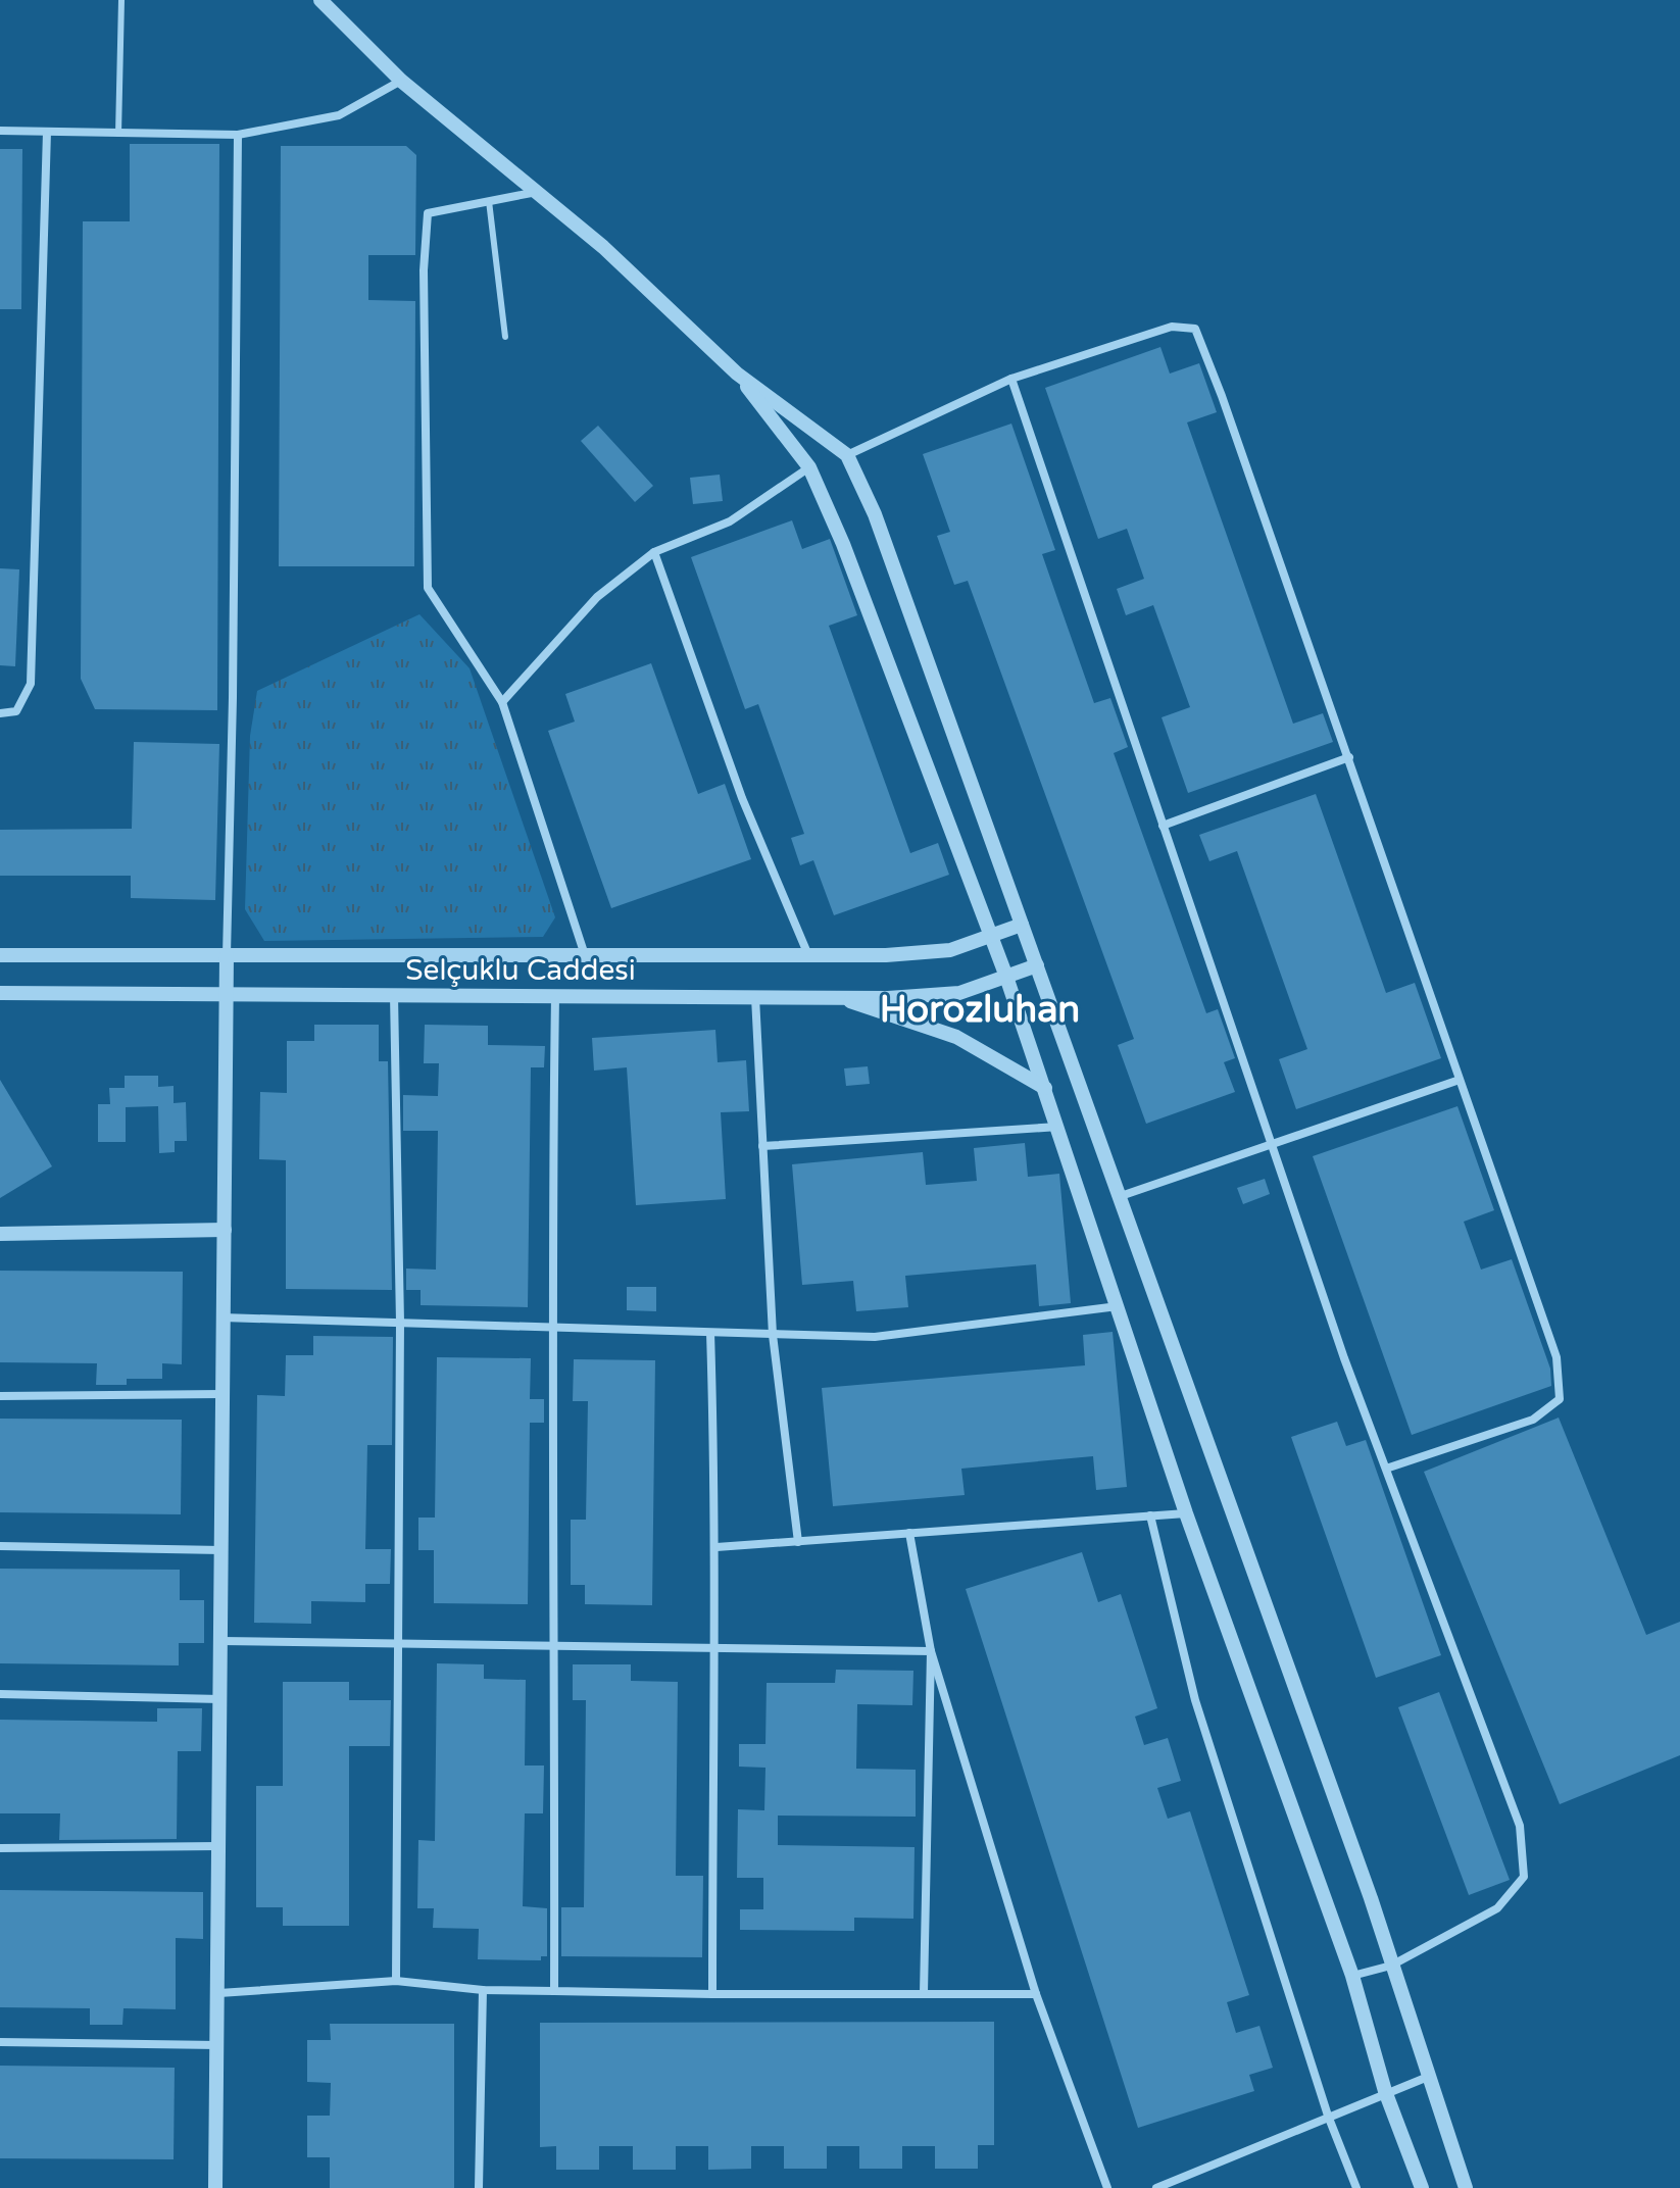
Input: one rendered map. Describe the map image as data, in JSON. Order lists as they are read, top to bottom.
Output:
{
  "streets": {
    "street": ["Selçuklu Caddesi"]
  },
  "districts": ["Horozluhan"]
}
